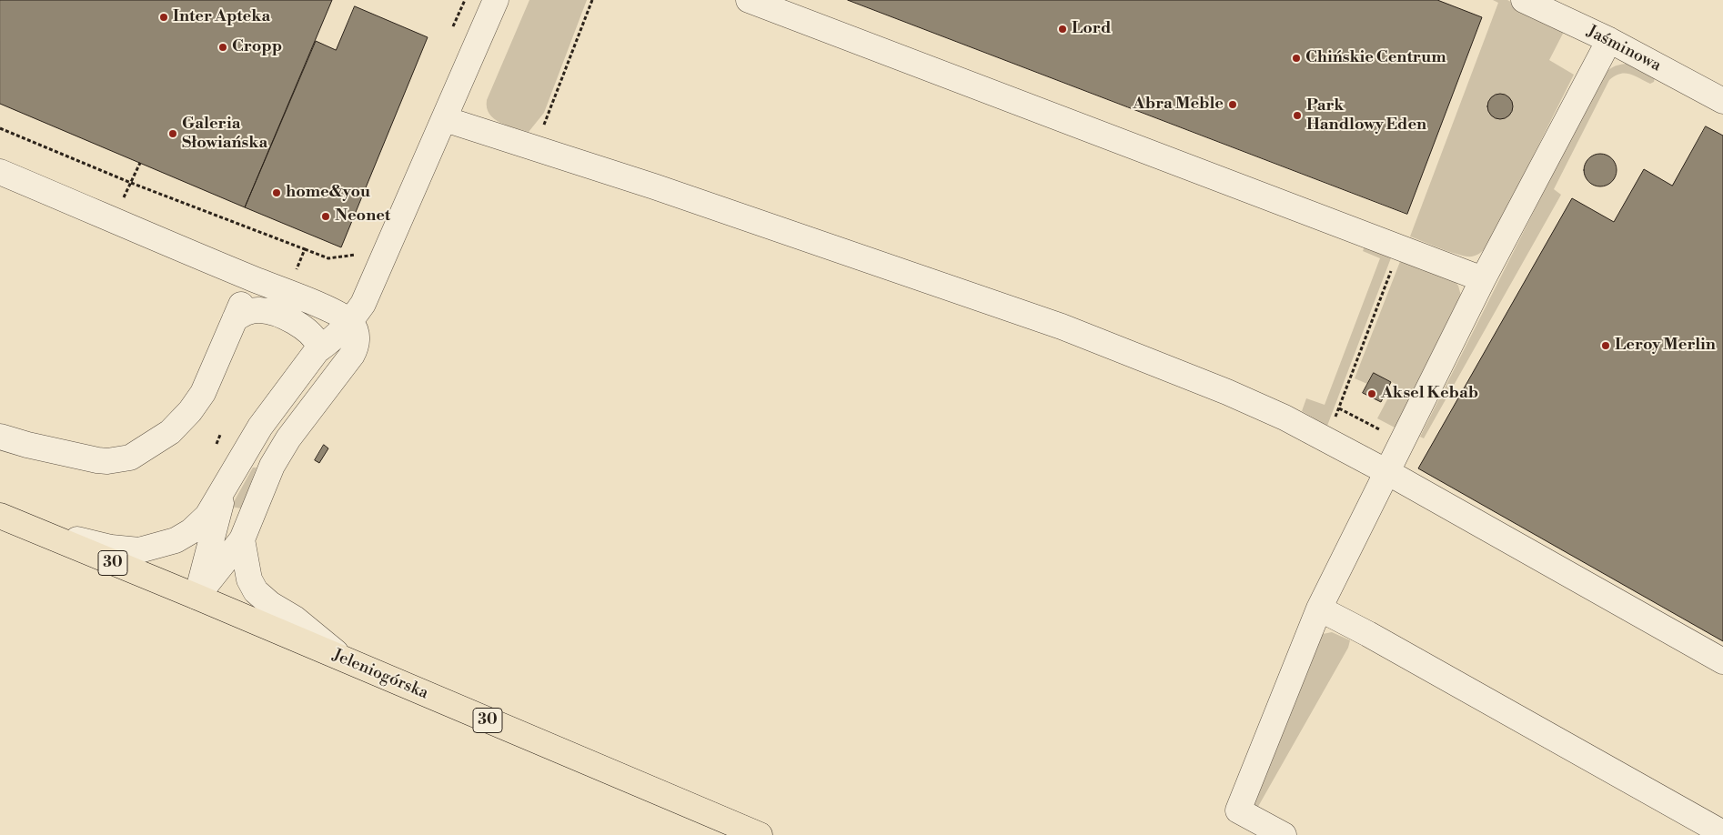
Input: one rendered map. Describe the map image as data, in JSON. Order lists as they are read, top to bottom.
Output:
{
  "streets": {
    "main road": ["30", "Jeleniogórska"],
    "street": ["Jaśminowa"]
  },
  "places": [
    "Inter Apteka",
    "Lord",
    "Cropp",
    "Chińskie Centrum",
    "Abra Meble",
    "Park Handlowy Eden",
    "Galeria Słowiańska",
    "home&you",
    "Neonet",
    "Leroy Merlin",
    "Aksel Kebab"
  ]
}
